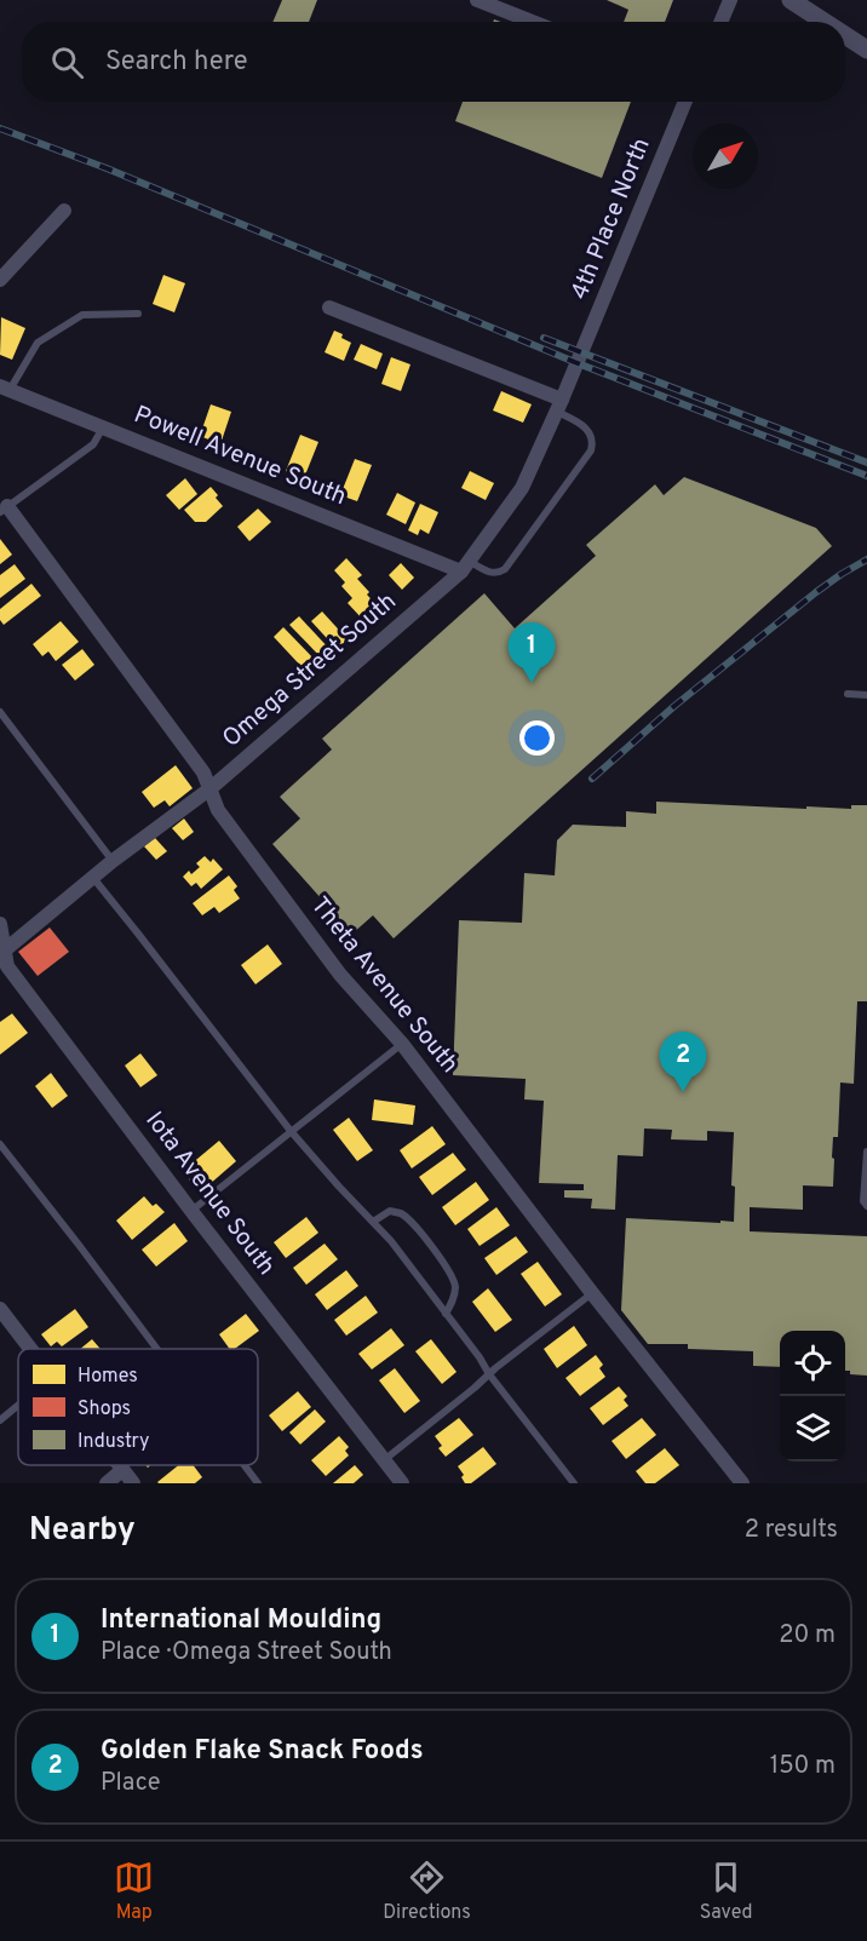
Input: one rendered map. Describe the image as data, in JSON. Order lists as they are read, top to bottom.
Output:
{
  "streets": {
    "street": [
      "4th Place North",
      "Powell Avenue South",
      "Omega Street South",
      "Theta Avenue South",
      "Iota Avenue South"
    ]
  },
  "crossings": [
    ["4th Place North", "Omega Street South"],
    ["Powell Avenue South", "Omega Street South"],
    ["Omega Street South", "Theta Avenue South"],
    ["Omega Street South", "Iota Avenue South"]
  ],
  "legend": ["Homes", "Shops", "Industry"],
  "north": "top right",
  "page": {
    "search": "Search here",
    "pins": ["1", "2"],
    "heading": ["Nearby", "2 results"],
    "list": [
      {
        "mark": "1",
        "name": "International Moulding",
        "note": "Place · Omega Street South",
        "value": "20 m"
      },
      {
        "mark": "2",
        "name": "Golden Flake Snack Foods",
        "note": "Place",
        "value": "150 m"
      }
    ],
    "nav": ["Map", "Directions", "Saved"]
  }
}
